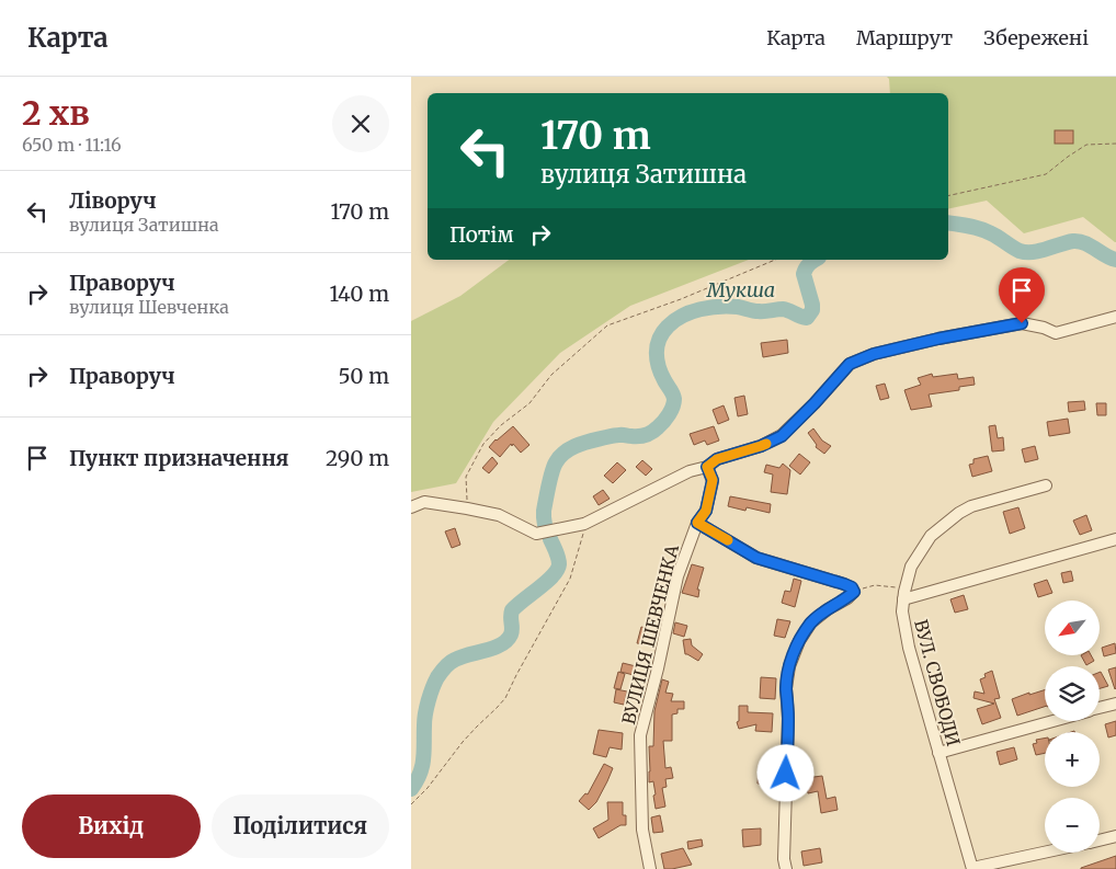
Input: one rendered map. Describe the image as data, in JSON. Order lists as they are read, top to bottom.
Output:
{
  "streets": {
    "street": ["ВУЛИЦЯ ШЕВЧЕНКА", "ВУЛ. СВОБОДИ"]
  },
  "water": ["Мукша"],
  "north": "bottom left",
  "page": {
    "header": "Карта",
    "nav": ["Карта", "Маршрут", "Збережені"],
    "heading": ["2 хв", "650 m · 11:16"],
    "turn": ["170 m", "вулиця Затишна"],
    "list": [
      {
        "name": "Ліворуч",
        "note": "вулиця Затишна",
        "value": "170 m"
      },
      {
        "name": "Праворуч",
        "note": "вулиця Шевченка",
        "value": "140 m"
      },
      {
        "name": "Праворуч",
        "value": "50 m"
      },
      {
        "name": "Пункт призначення",
        "value": "290 m"
      }
    ],
    "then": "Потім",
    "map_buttons": ["+", "−"],
    "buttons": ["Вихід", "Поділитися"]
  }
}
